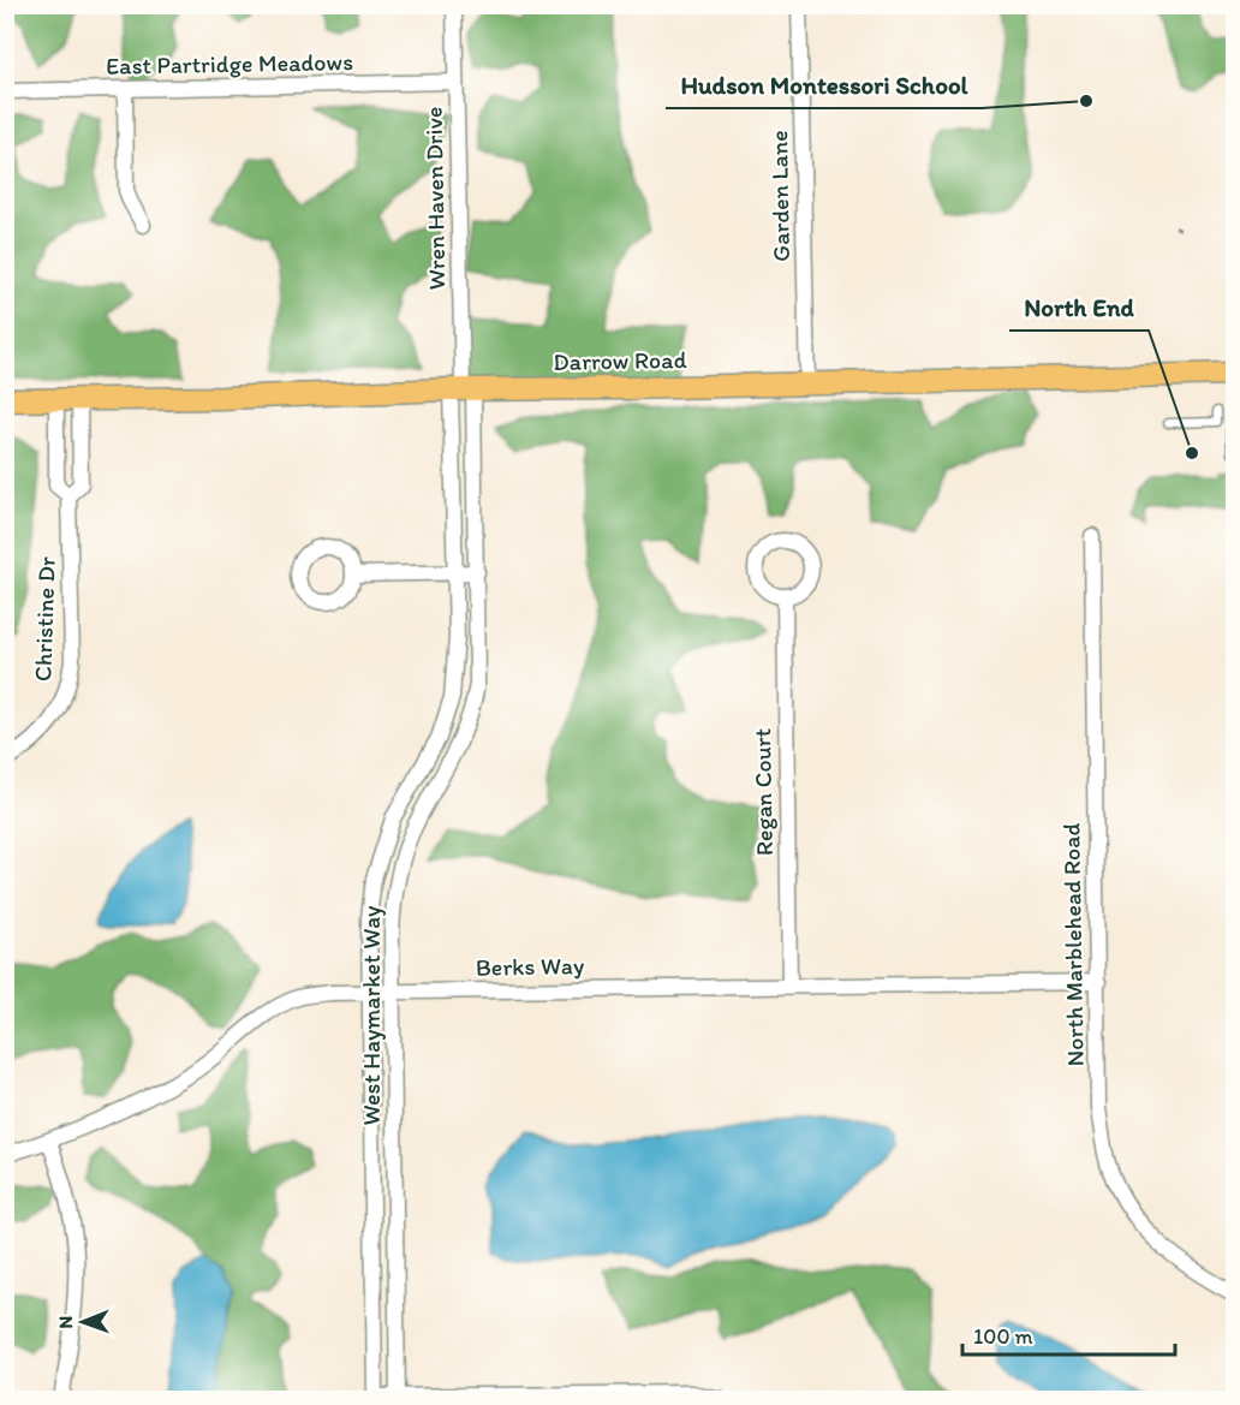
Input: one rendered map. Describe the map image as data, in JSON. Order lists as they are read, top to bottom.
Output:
{
  "streets": {
    "main road": ["Darrow Road"],
    "street": [
      "East Partridge Meadows",
      "Garden Lane",
      "Wren Haven Drive",
      "Christine Dr",
      "Regan Court",
      "North Marblehead Road",
      "Berks Way",
      "West Haymarket Way"
    ]
  },
  "crossings": [
    ["East Partridge Meadows", "Wren Haven Drive"],
    ["Garden Lane", "Darrow Road"],
    ["Wren Haven Drive", "Darrow Road"],
    ["Wren Haven Drive", "West Haymarket Way"],
    ["Darrow Road", "Christine Dr"],
    ["Darrow Road", "West Haymarket Way"],
    ["Regan Court", "Berks Way"],
    ["North Marblehead Road", "Berks Way"],
    ["Berks Way", "West Haymarket Way"]
  ],
  "places": ["Hudson Montessori School", "North End"],
  "scale_bar": "100 m",
  "north": "left"
}
